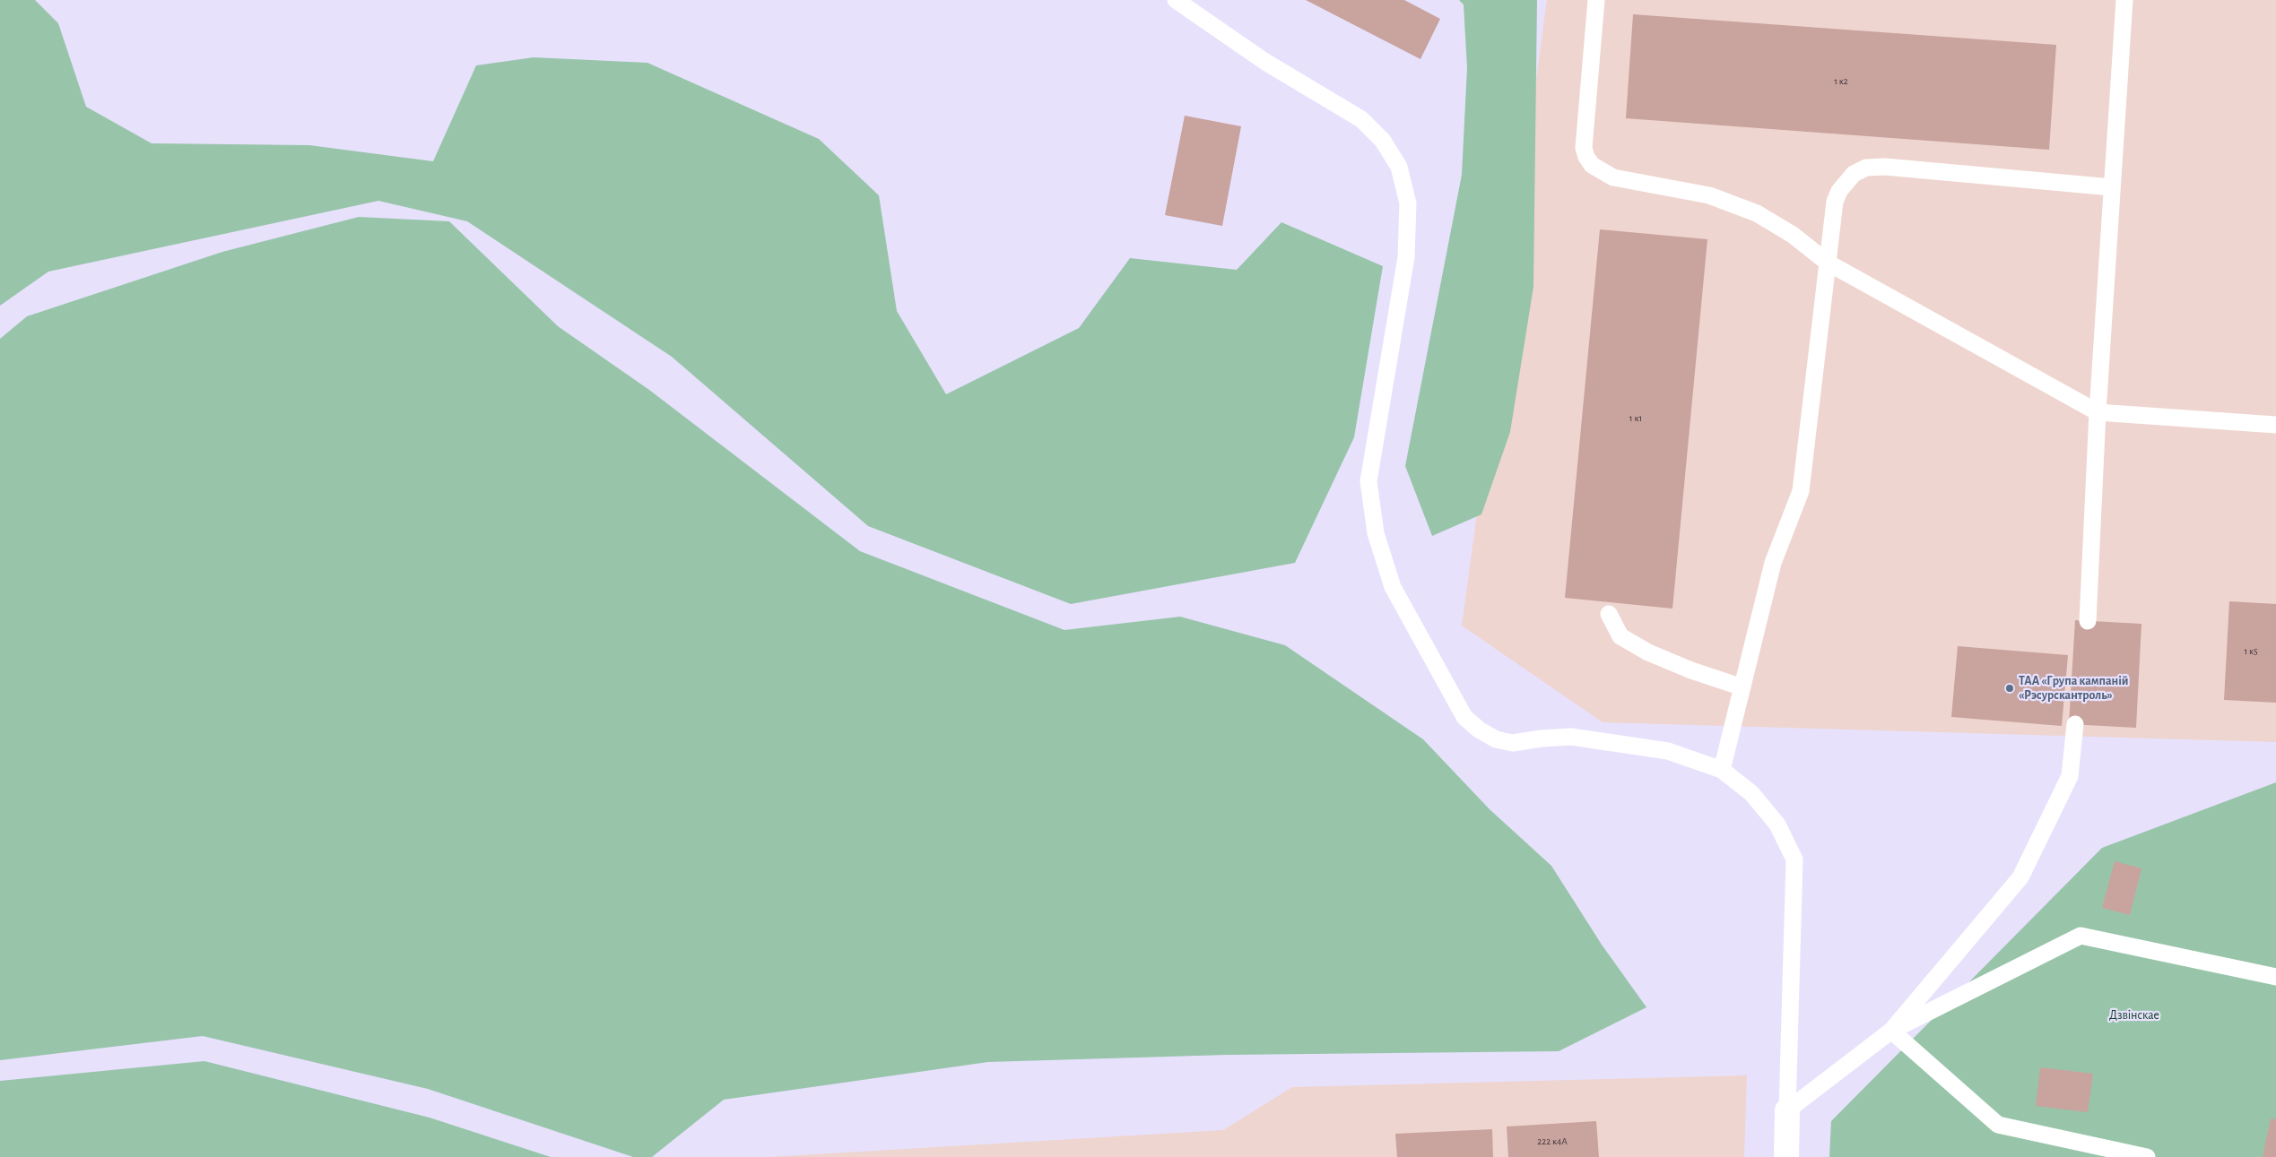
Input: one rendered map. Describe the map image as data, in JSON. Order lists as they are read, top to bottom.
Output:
{
  "parks": ["Дзвінскае"],
  "places": ["ТАА «Група кампаній «Рэсурскантроль»"],
  "house_numbers": [
    "1 к2",
    "1 к1",
    "1 к5",
    "222 к4А"
  ]
}
